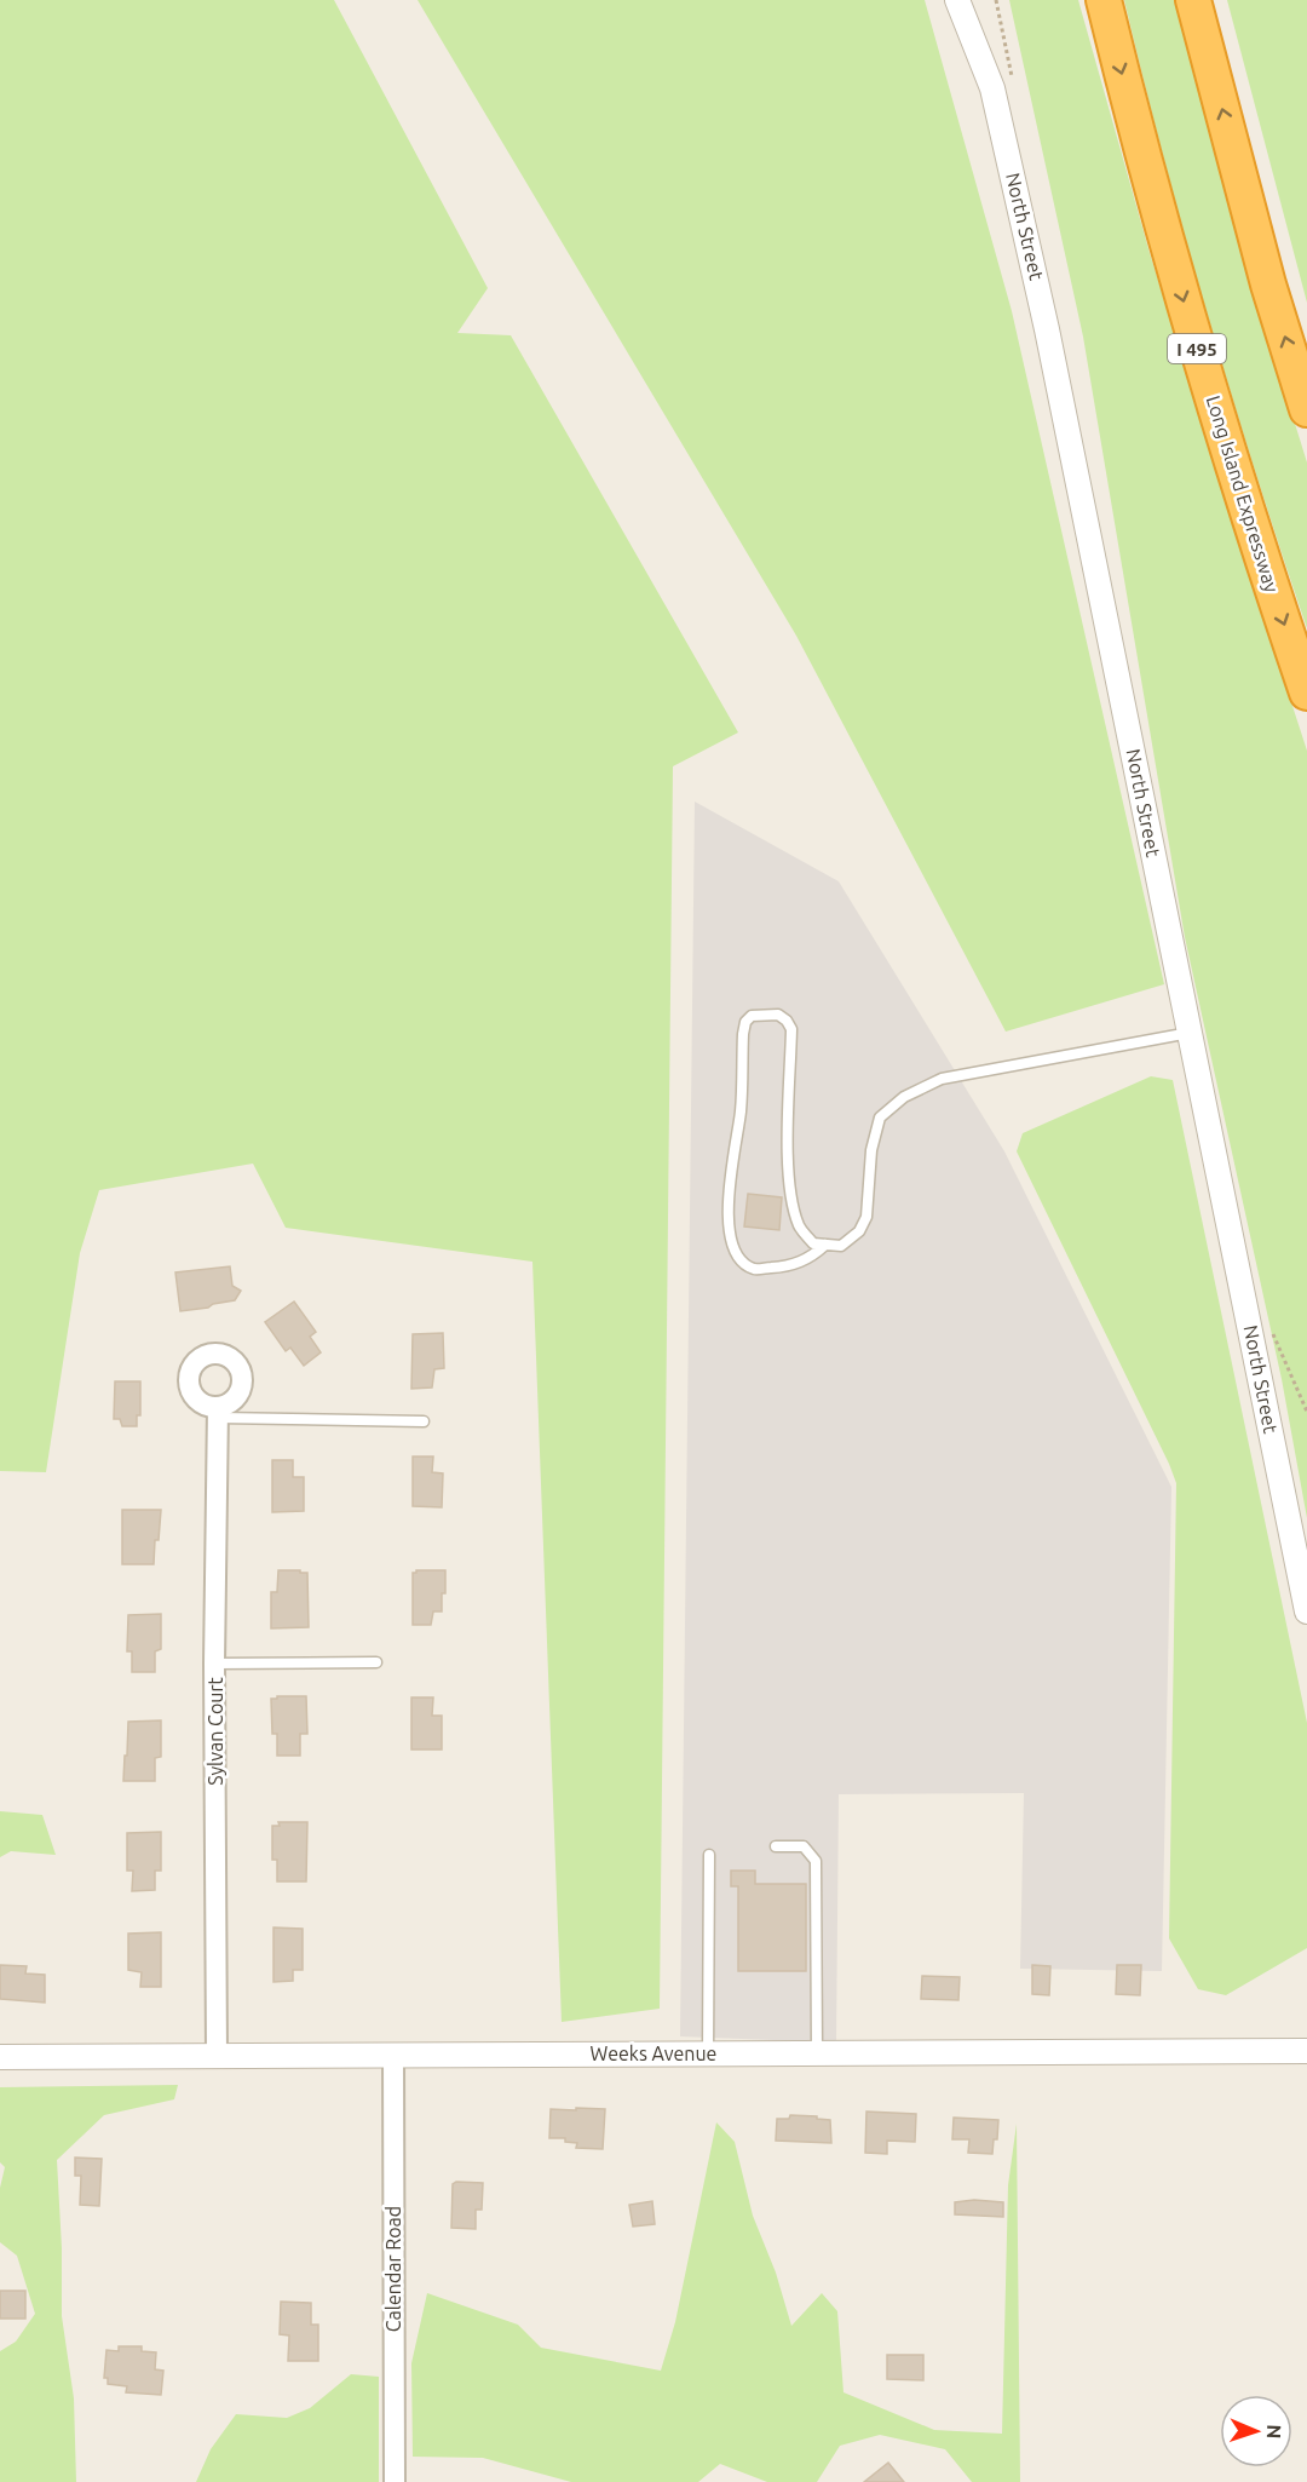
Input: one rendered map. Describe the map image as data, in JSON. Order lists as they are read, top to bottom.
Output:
{
  "streets": {
    "highway": ["I 495", "Long Island Expressway"],
    "street": [
      "North Street",
      "Sylvan Court",
      "Weeks Avenue",
      "Calendar Road"
    ]
  },
  "crossings": [
    ["Sylvan Court", "Weeks Avenue"],
    ["Weeks Avenue", "Calendar Road"]
  ],
  "north": "right"
}
